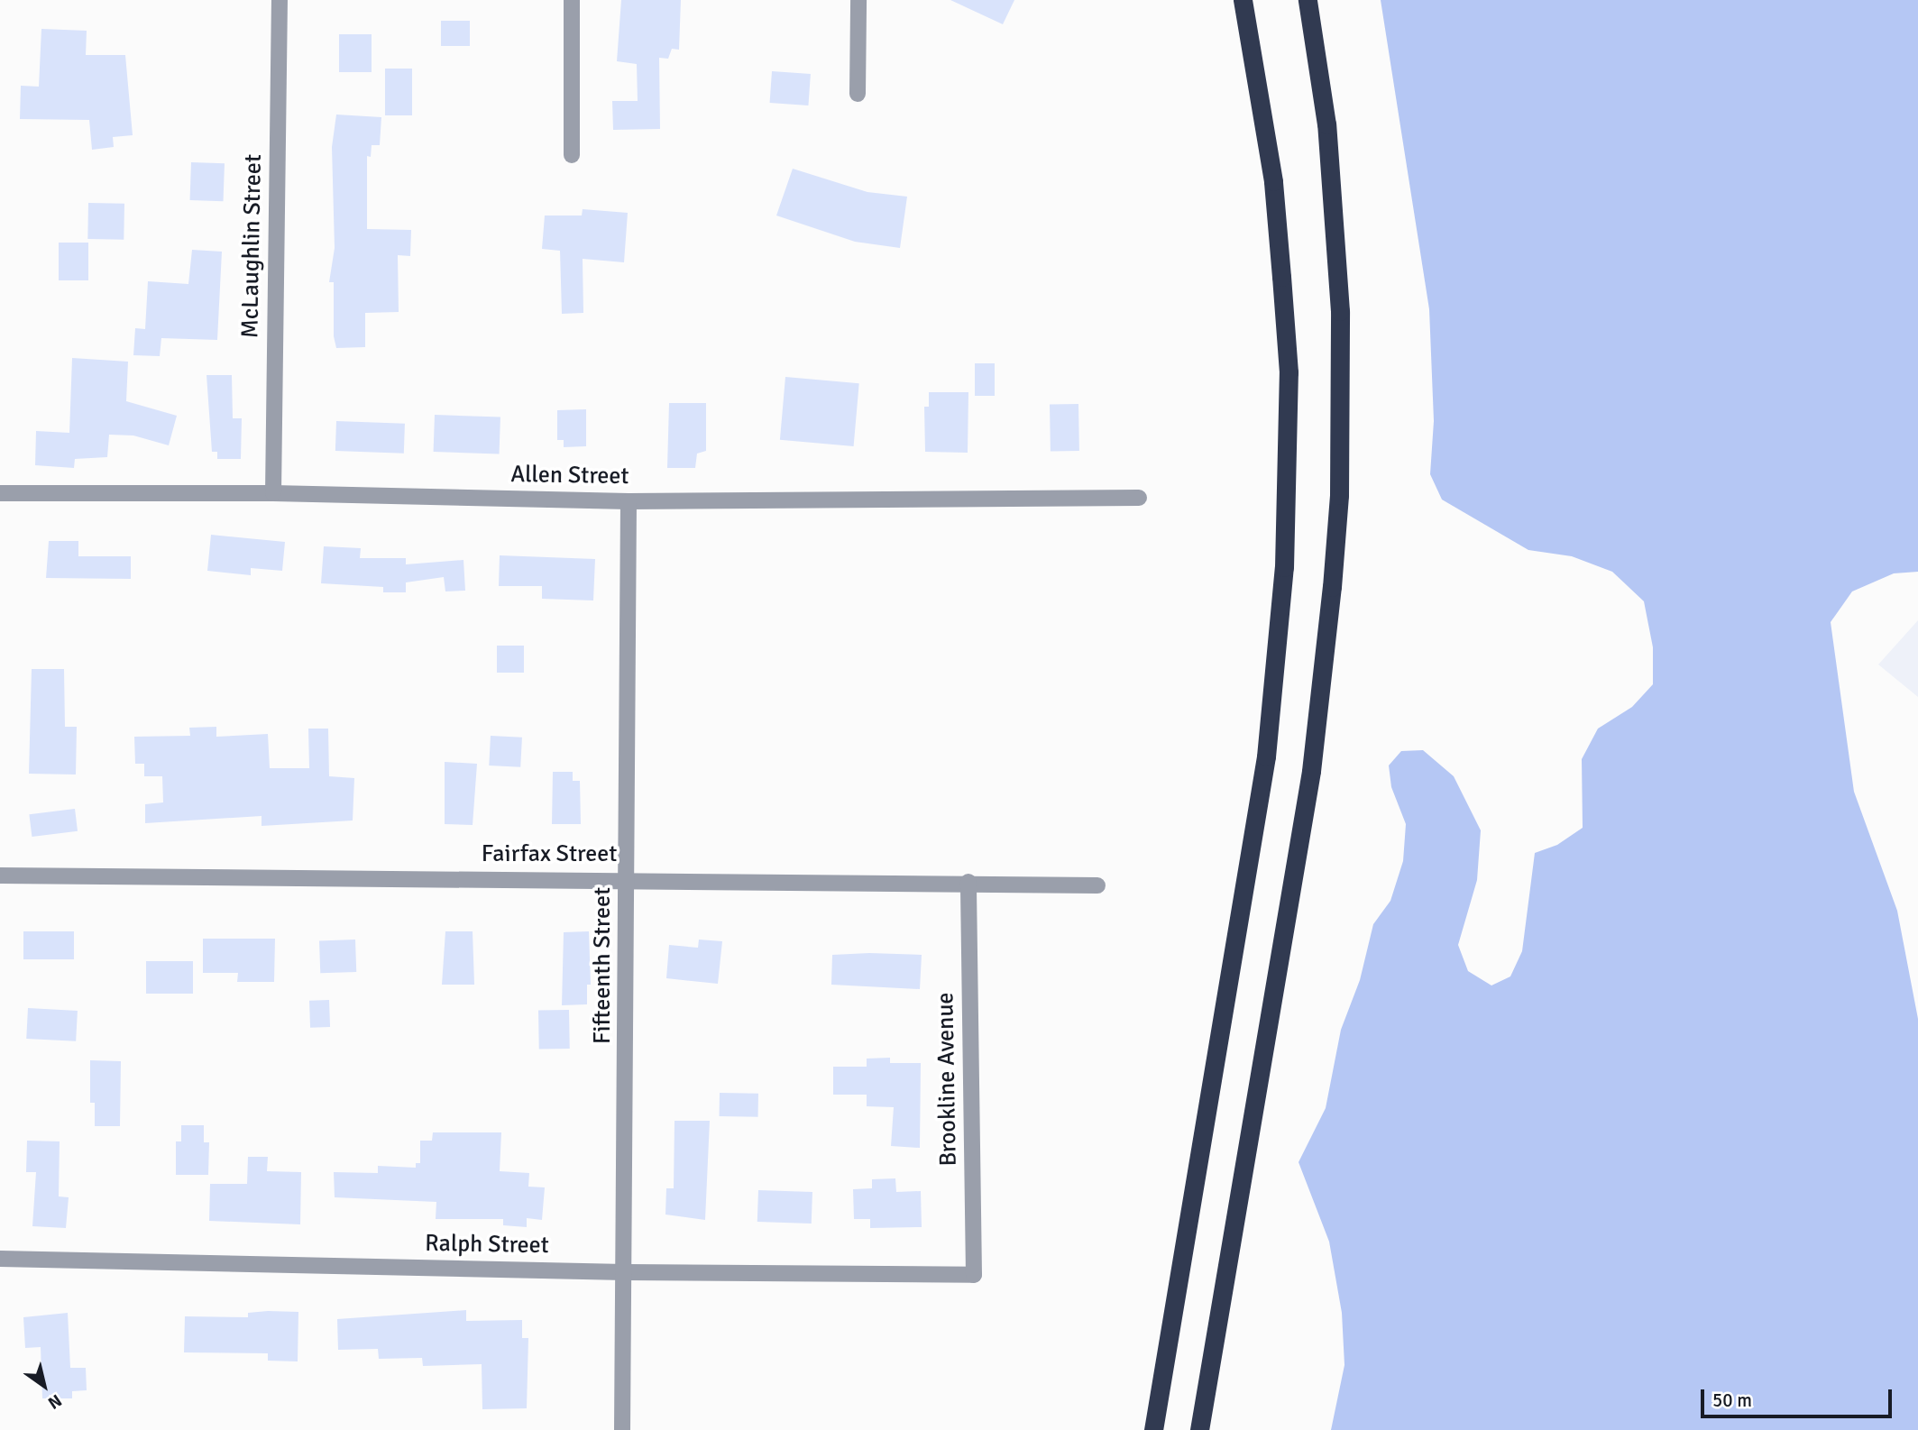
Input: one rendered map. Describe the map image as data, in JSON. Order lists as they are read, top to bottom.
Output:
{
  "streets": {
    "street": [
      "McLaughlin Street",
      "Allen Street",
      "Fairfax Street",
      "Fifteenth Street",
      "Brookline Avenue",
      "Ralph Street"
    ]
  },
  "crossings": [
    ["McLaughlin Street", "Allen Street"],
    ["Allen Street", "Fifteenth Street"],
    ["Fairfax Street", "Fifteenth Street"],
    ["Fairfax Street", "Brookline Avenue"],
    ["Fifteenth Street", "Ralph Street"],
    ["Brookline Avenue", "Ralph Street"]
  ],
  "scale_bar": "50 m",
  "north": "bottom right"
}
